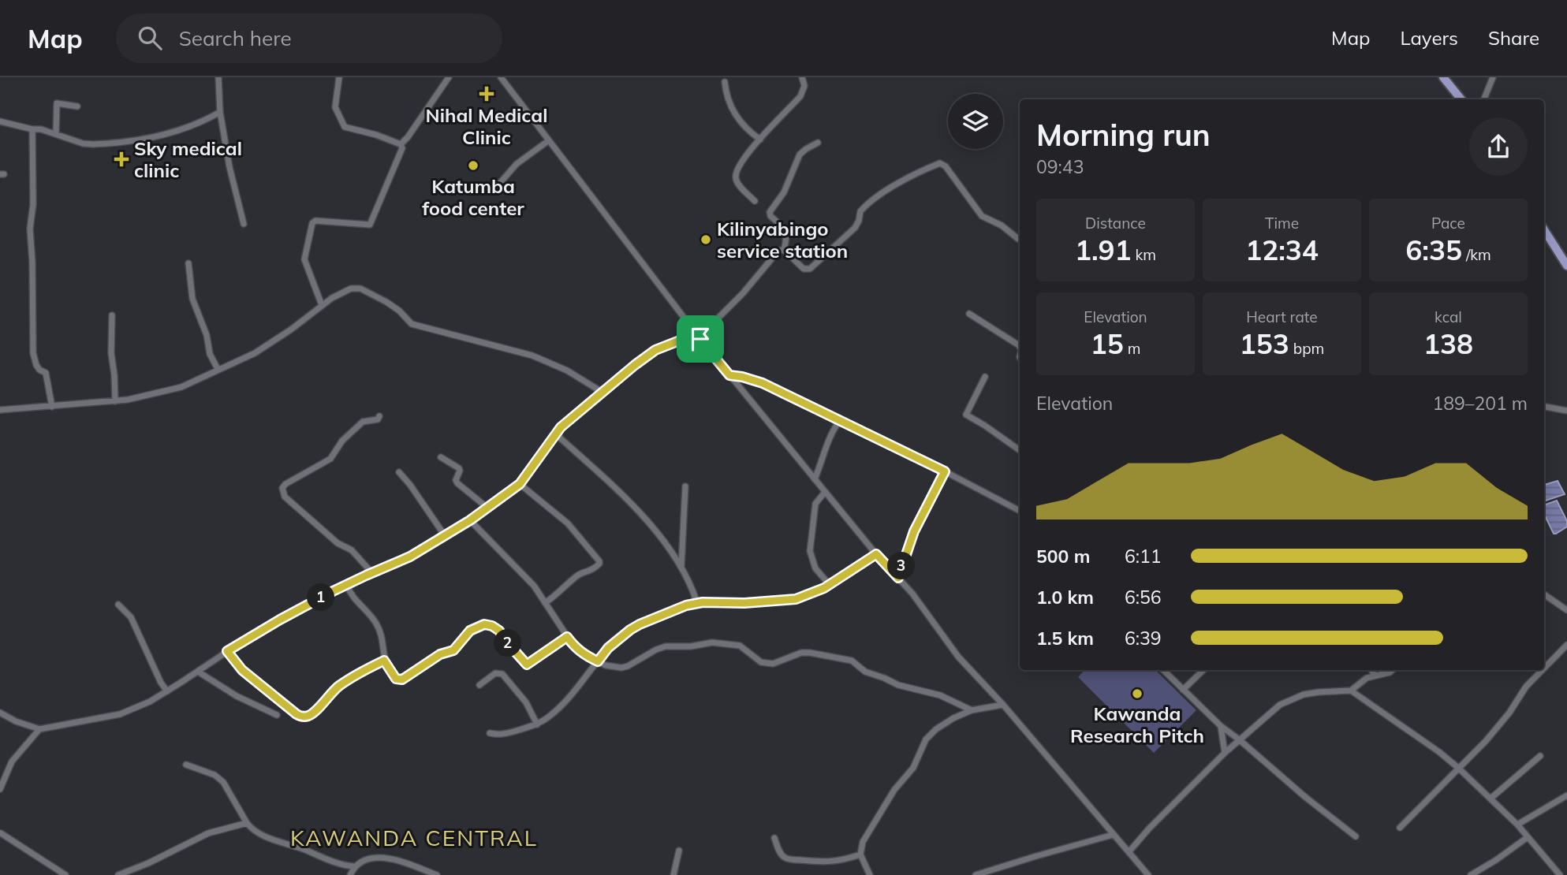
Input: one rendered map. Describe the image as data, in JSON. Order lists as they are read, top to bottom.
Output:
{
  "districts": ["KAWANDA CENTRAL"],
  "places": {
    "health": ["Nihal Medical Clinic", "Sky medical clinic"],
    "other": ["Katumba food center", "Kilinyabingo service station", "Kawanda Research Pitch"]
  },
  "page": {
    "header": "Map",
    "search": "Search here",
    "nav": ["Map", "Layers", "Share"],
    "heading": ["Morning run", "09:43"],
    "stats": [
      ["Distance", "1.91 km"],
      ["Time", "12:34"],
      ["Pace", "6:35 /km"],
      ["Elevation", "15 m"],
      ["Heart rate", "153 bpm"],
      ["kcal", "138"]
    ],
    "chart": ["Elevation", "189–201 m"],
    "list": [
      {
        "name": "500 m",
        "note": "6:11"
      },
      {
        "name": "1.0 km",
        "note": "6:56"
      },
      {
        "name": "1.5 km",
        "note": "6:39"
      }
    ],
    "pins": ["3", "1", "2"]
  }
}
